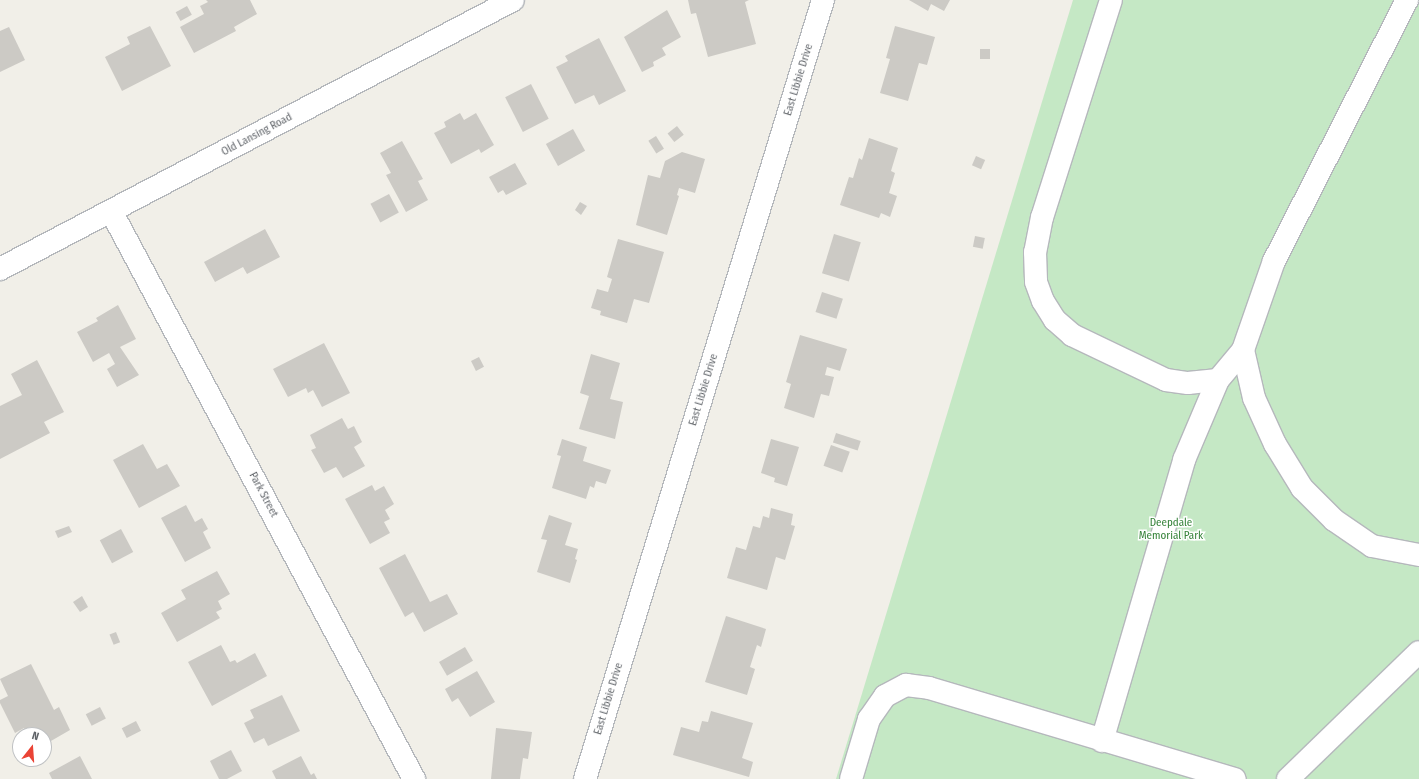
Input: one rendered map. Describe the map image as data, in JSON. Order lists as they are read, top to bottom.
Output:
{
  "streets": {
    "street": ["East Libbie Drive", "Old Lansing Road", "Park Street"]
  },
  "crossings": [
    ["Old Lansing Road", "Park Street"]
  ],
  "parks": ["Deepdale Memorial Park"],
  "north": "top"
}
